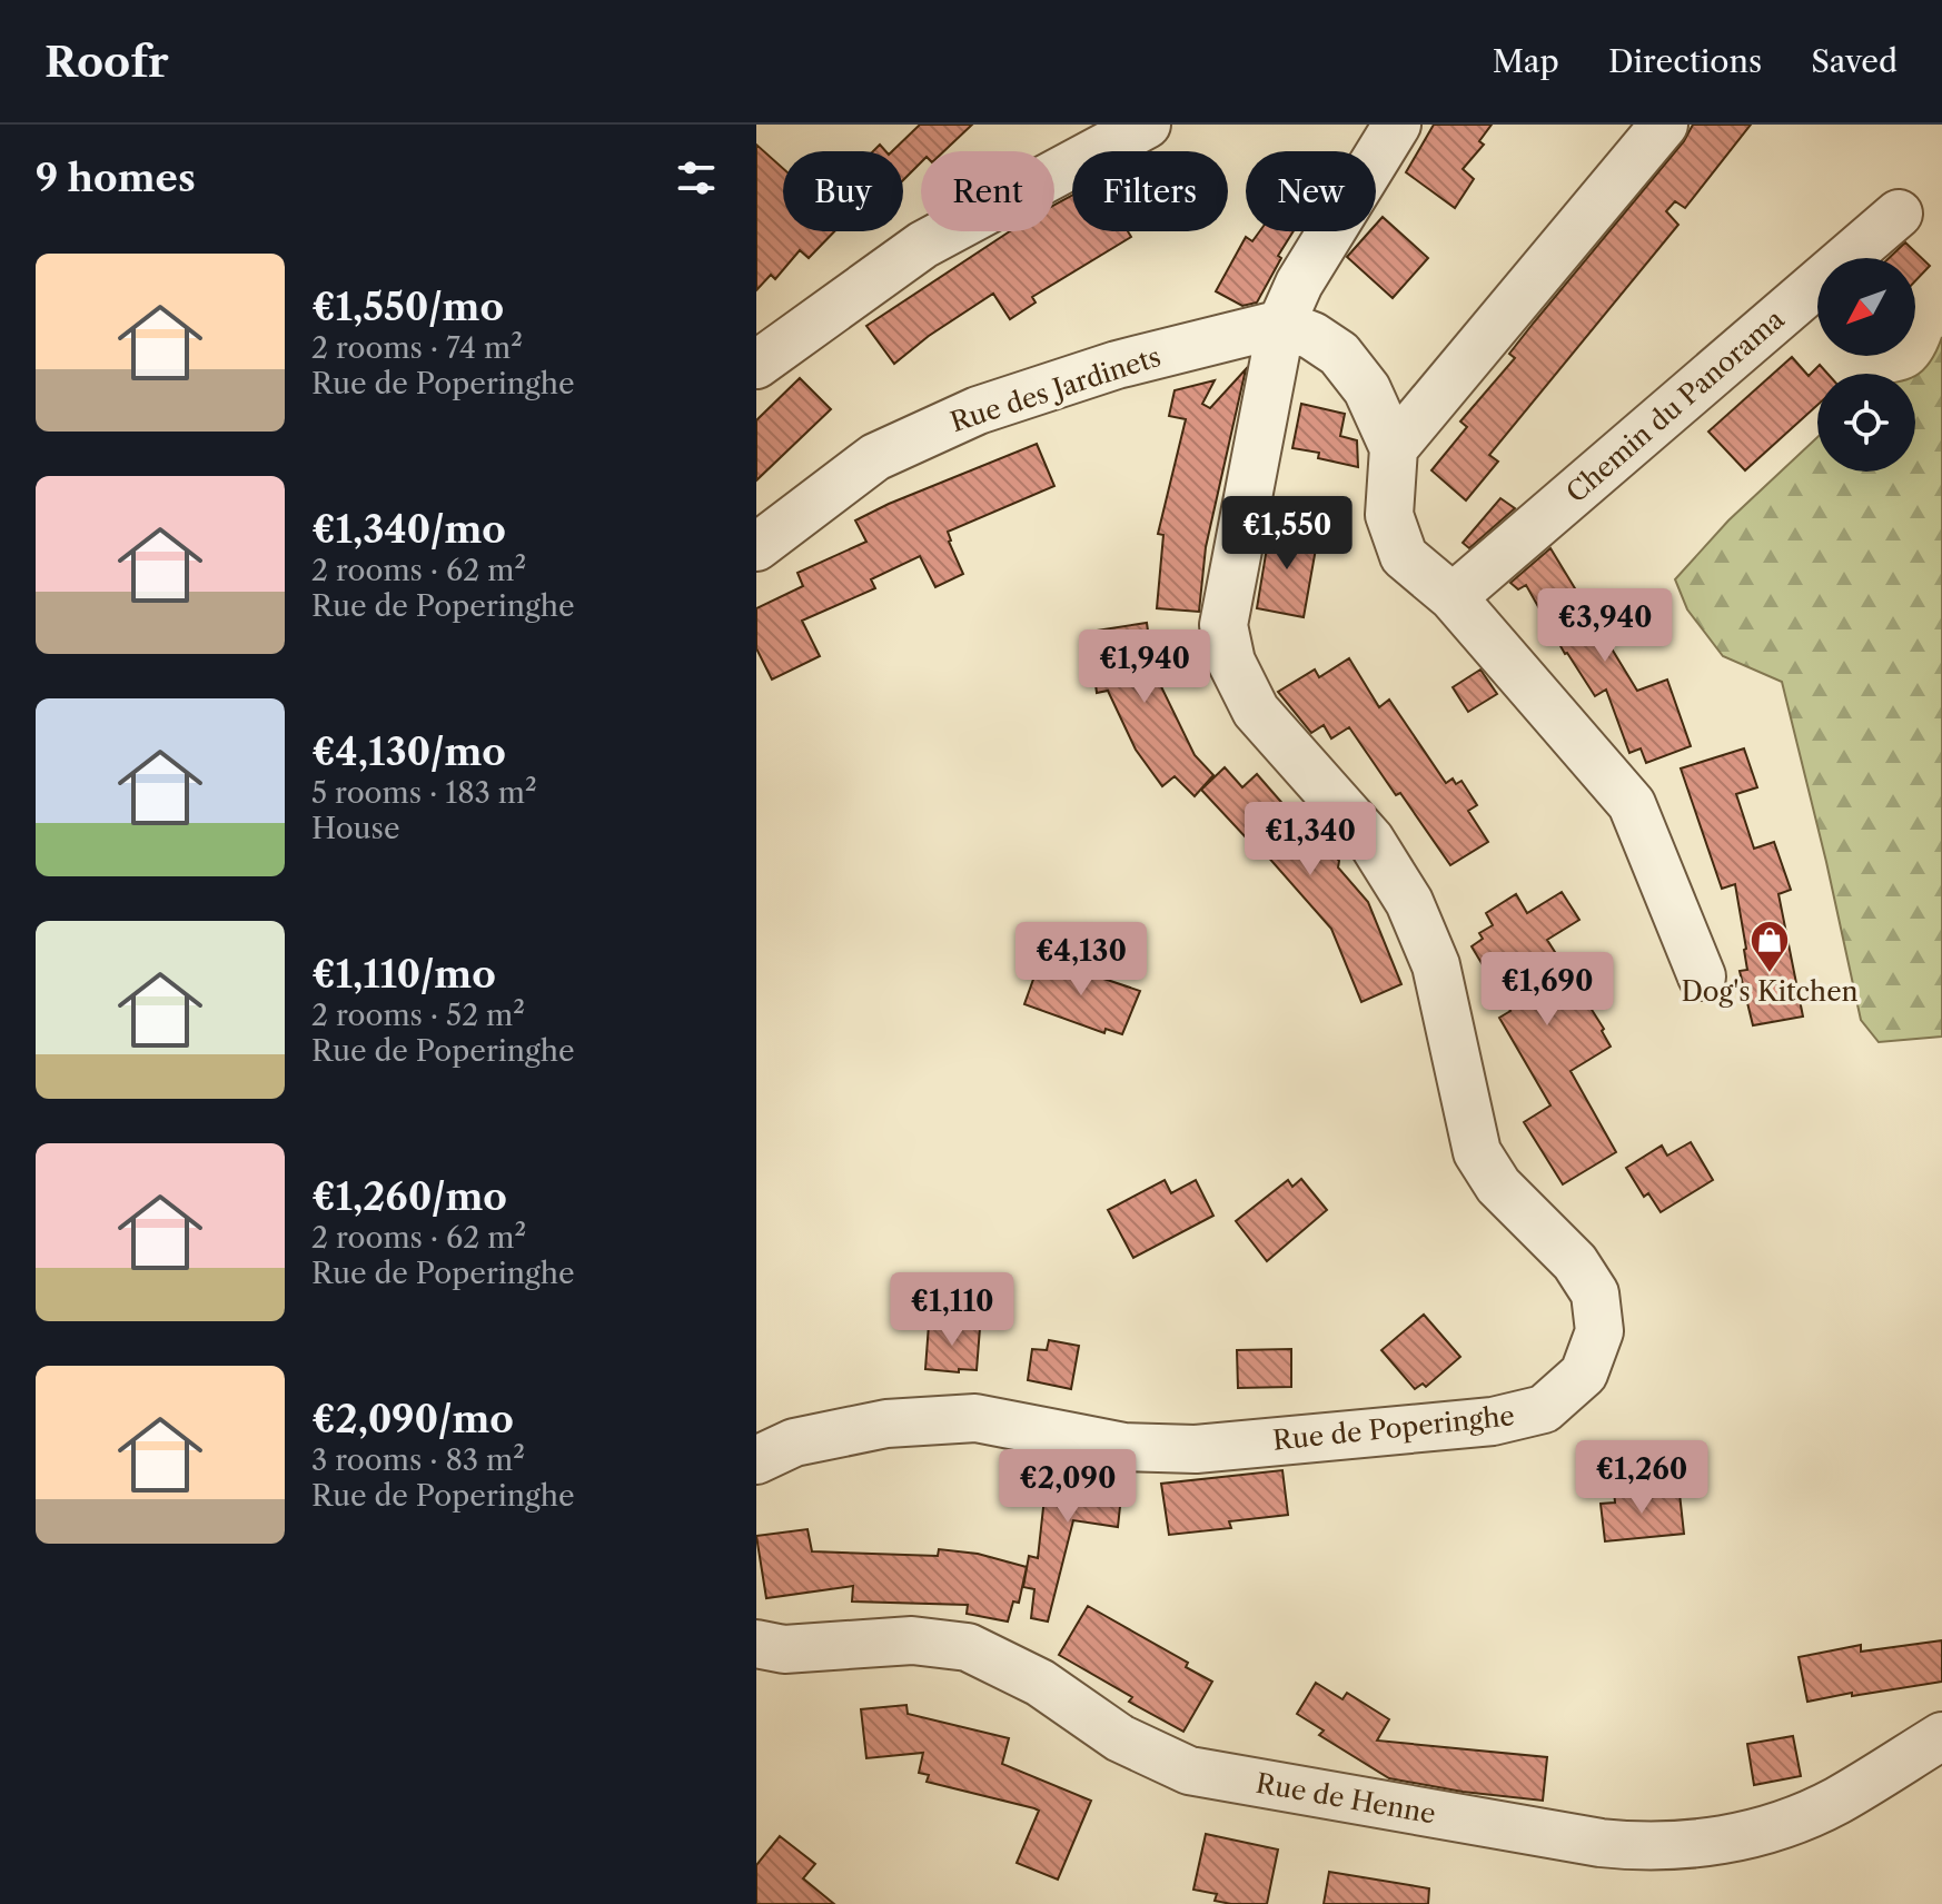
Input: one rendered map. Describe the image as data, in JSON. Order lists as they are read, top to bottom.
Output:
{
  "streets": {
    "street": [
      "Rue des Jardinets",
      "Chemin du Panorama",
      "Rue de Poperinghe",
      "Rue de Henne"
    ]
  },
  "crossings": [
    ["Rue des Jardinets", "Rue de Poperinghe"]
  ],
  "places": {
    "shop": ["Dog's Kitchen"]
  },
  "north": "bottom left",
  "page": {
    "header": "Roofr",
    "nav": ["Map", "Directions", "Saved"],
    "heading": "9 homes",
    "chip": [
      "Buy",
      "Rent",
      "Filters",
      "New"
    ],
    "list": [
      {
        "name": "€1,550/mo",
        "note": "2 rooms · 74 m² · Rue de Poperinghe"
      },
      {
        "name": "€1,340/mo",
        "note": "2 rooms · 62 m² · Rue de Poperinghe"
      },
      {
        "name": "€4,130/mo",
        "note": "5 rooms · 183 m² · House"
      },
      {
        "name": "€1,110/mo",
        "note": "2 rooms · 52 m² · Rue de Poperinghe"
      },
      {
        "name": "€1,260/mo",
        "note": "2 rooms · 62 m² · Rue de Poperinghe"
      },
      {
        "name": "€2,090/mo",
        "note": "3 rooms · 83 m² · Rue de Poperinghe"
      }
    ],
    "price": [
      "€1,550",
      "€3,940",
      "€1,940",
      "€1,340",
      "€4,130",
      "€1,690",
      "€1,110",
      "€1,260",
      "€2,090"
    ]
  }
}
